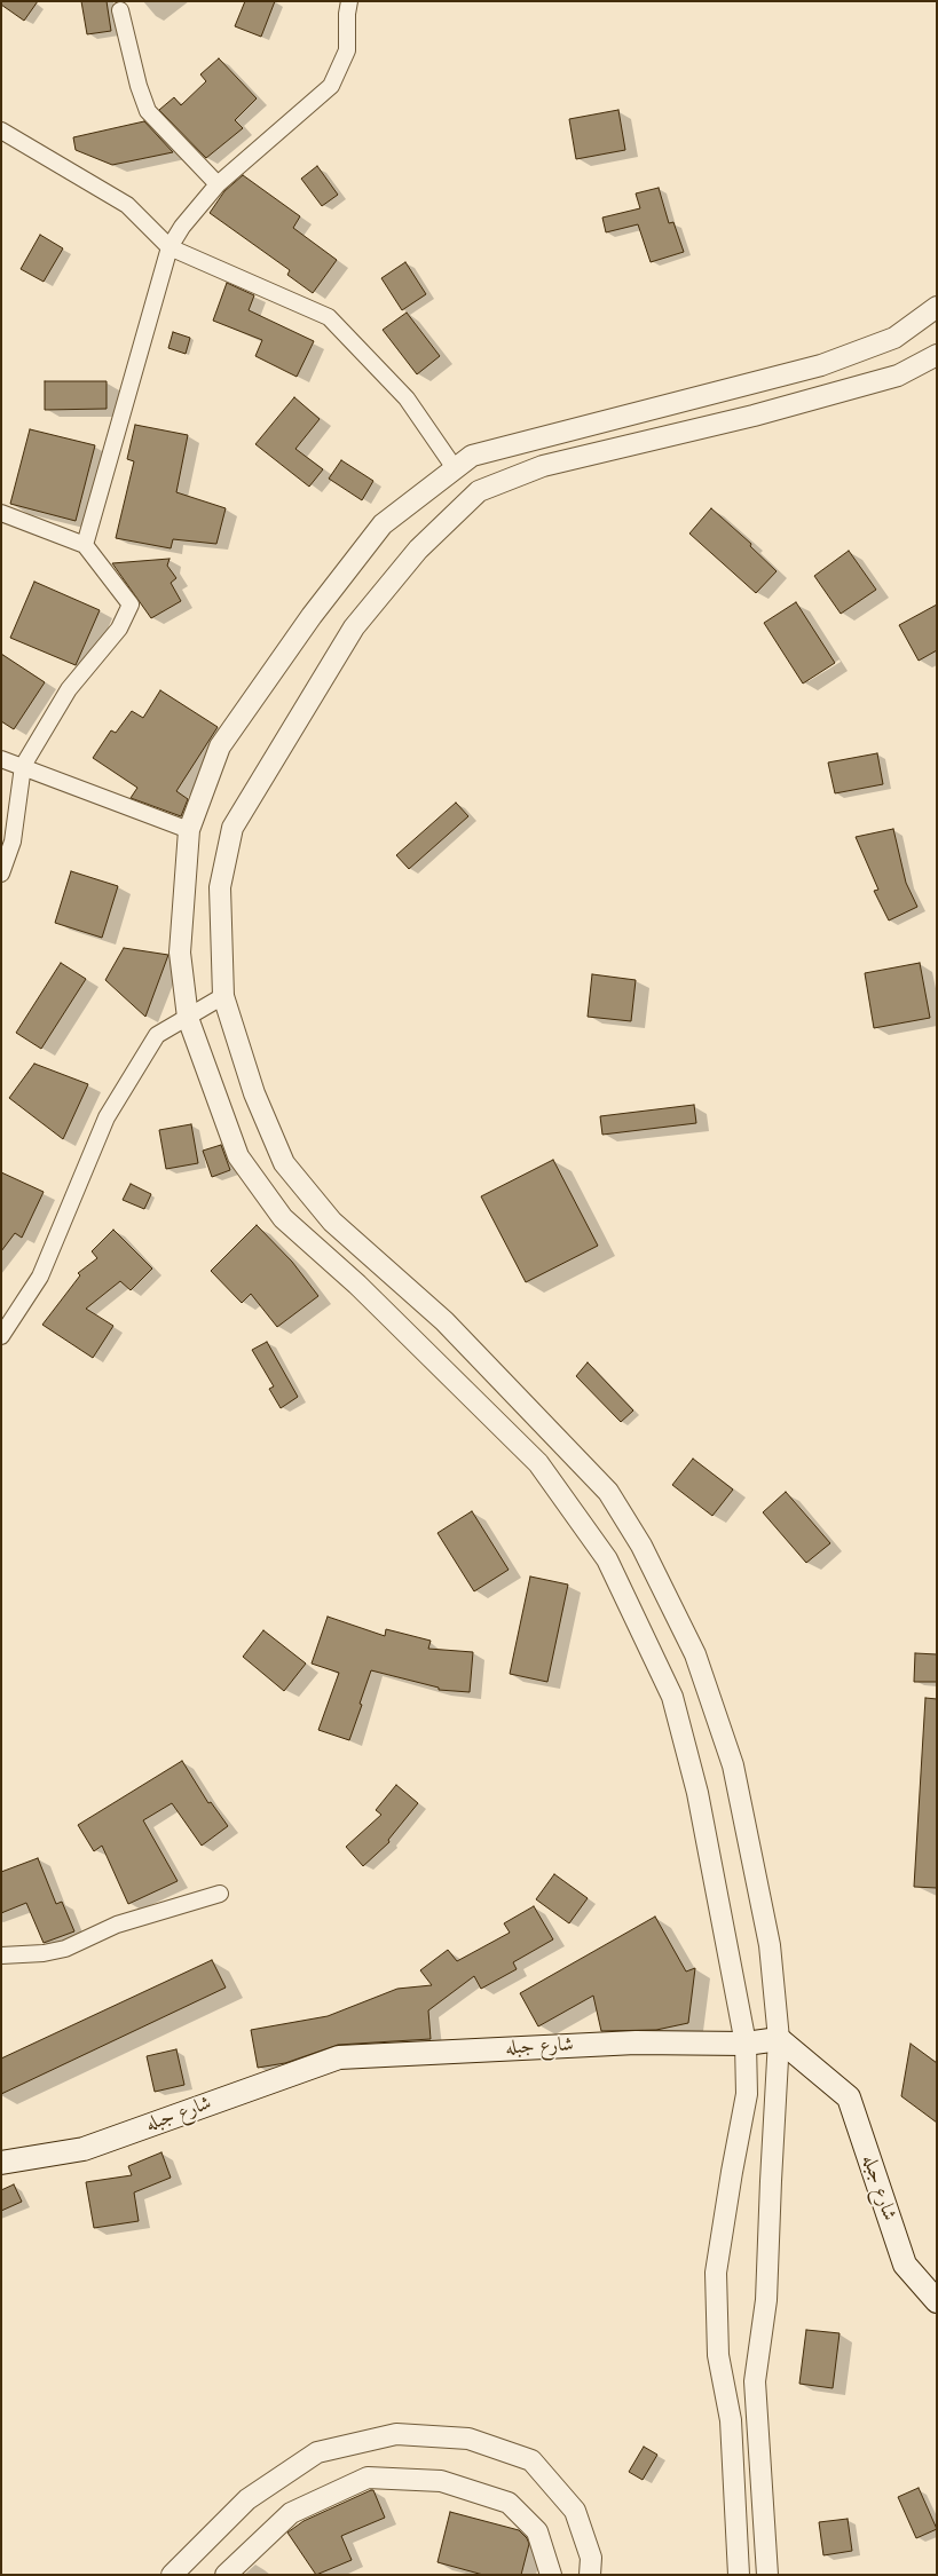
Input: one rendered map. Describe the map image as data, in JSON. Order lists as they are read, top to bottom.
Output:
{
  "streets": {
    "main road": ["شارع جبله"]
  }
}
